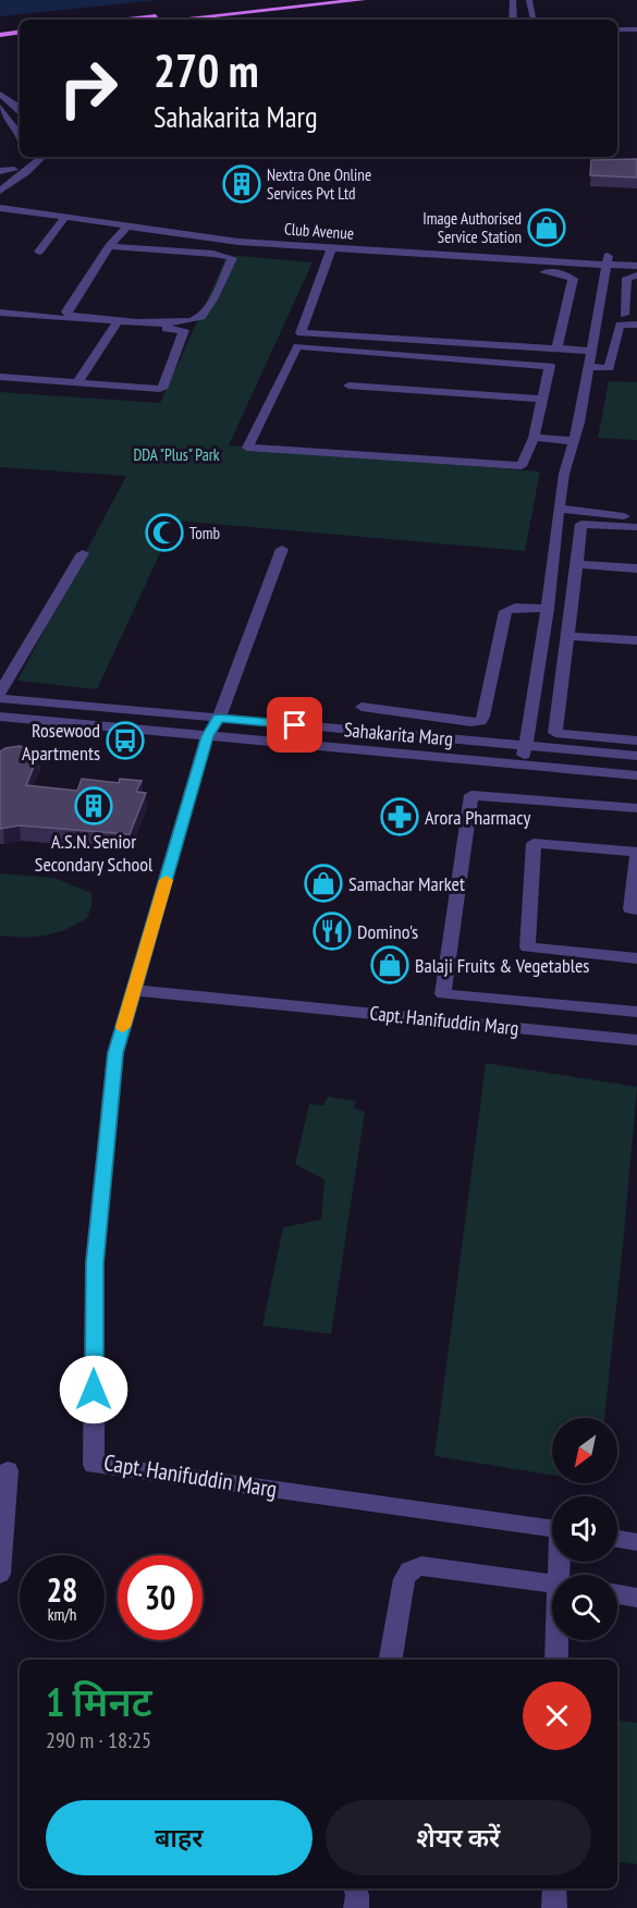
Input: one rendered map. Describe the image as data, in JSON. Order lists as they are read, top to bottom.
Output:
{
  "streets": {
    "street": ["Club Avenue", "Sahakarita Marg", "Capt. Hanifuddin Marg"]
  },
  "crossings": [
    ["Sahakarita Marg", "Capt. Hanifuddin Marg"]
  ],
  "parks": ["DDA \"Plus\" Park"],
  "places": {
    "building": ["Nextra One Online Services Pvt Ltd", "A.S.N. Senior Secondary School"],
    "shop": ["Image Authorised Service Station", "Samachar Market", "Balaji Fruits & Vegetables"],
    "mosque": ["Tomb"],
    "bus stop": ["Rosewood Apartments"],
    "pharmacy": ["Arora Pharmacy"],
    "restaurant": ["Domino's"]
  },
  "north": "bottom left",
  "page": {
    "turn": ["270 m", "Sahakarita Marg"],
    "speed": "28 km/h",
    "limit": "30",
    "heading": ["1 मिनट", "290 m · 18:25"],
    "buttons": ["बाहर", "शेयर करें"]
  }
}
